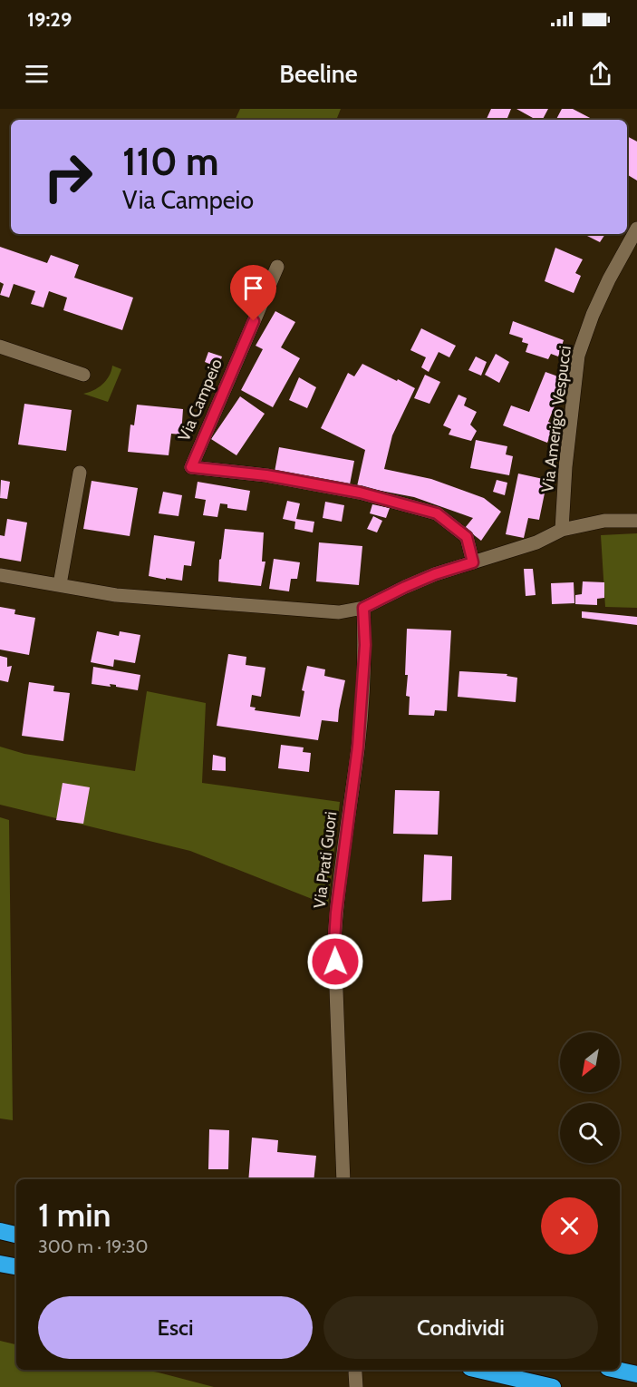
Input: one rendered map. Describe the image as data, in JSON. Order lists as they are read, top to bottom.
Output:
{
  "streets": {
    "street": ["Via Campeio", "Via Amerigo Vespucci", "Via Prati Guori"]
  },
  "north": "bottom left",
  "page": {
    "status": "19:29",
    "header": "Beeline",
    "turn": ["110 m", "Via Campeio"],
    "heading": ["1 min", "300 m · 19:30"],
    "buttons": ["Esci", "Condividi"]
  }
}
